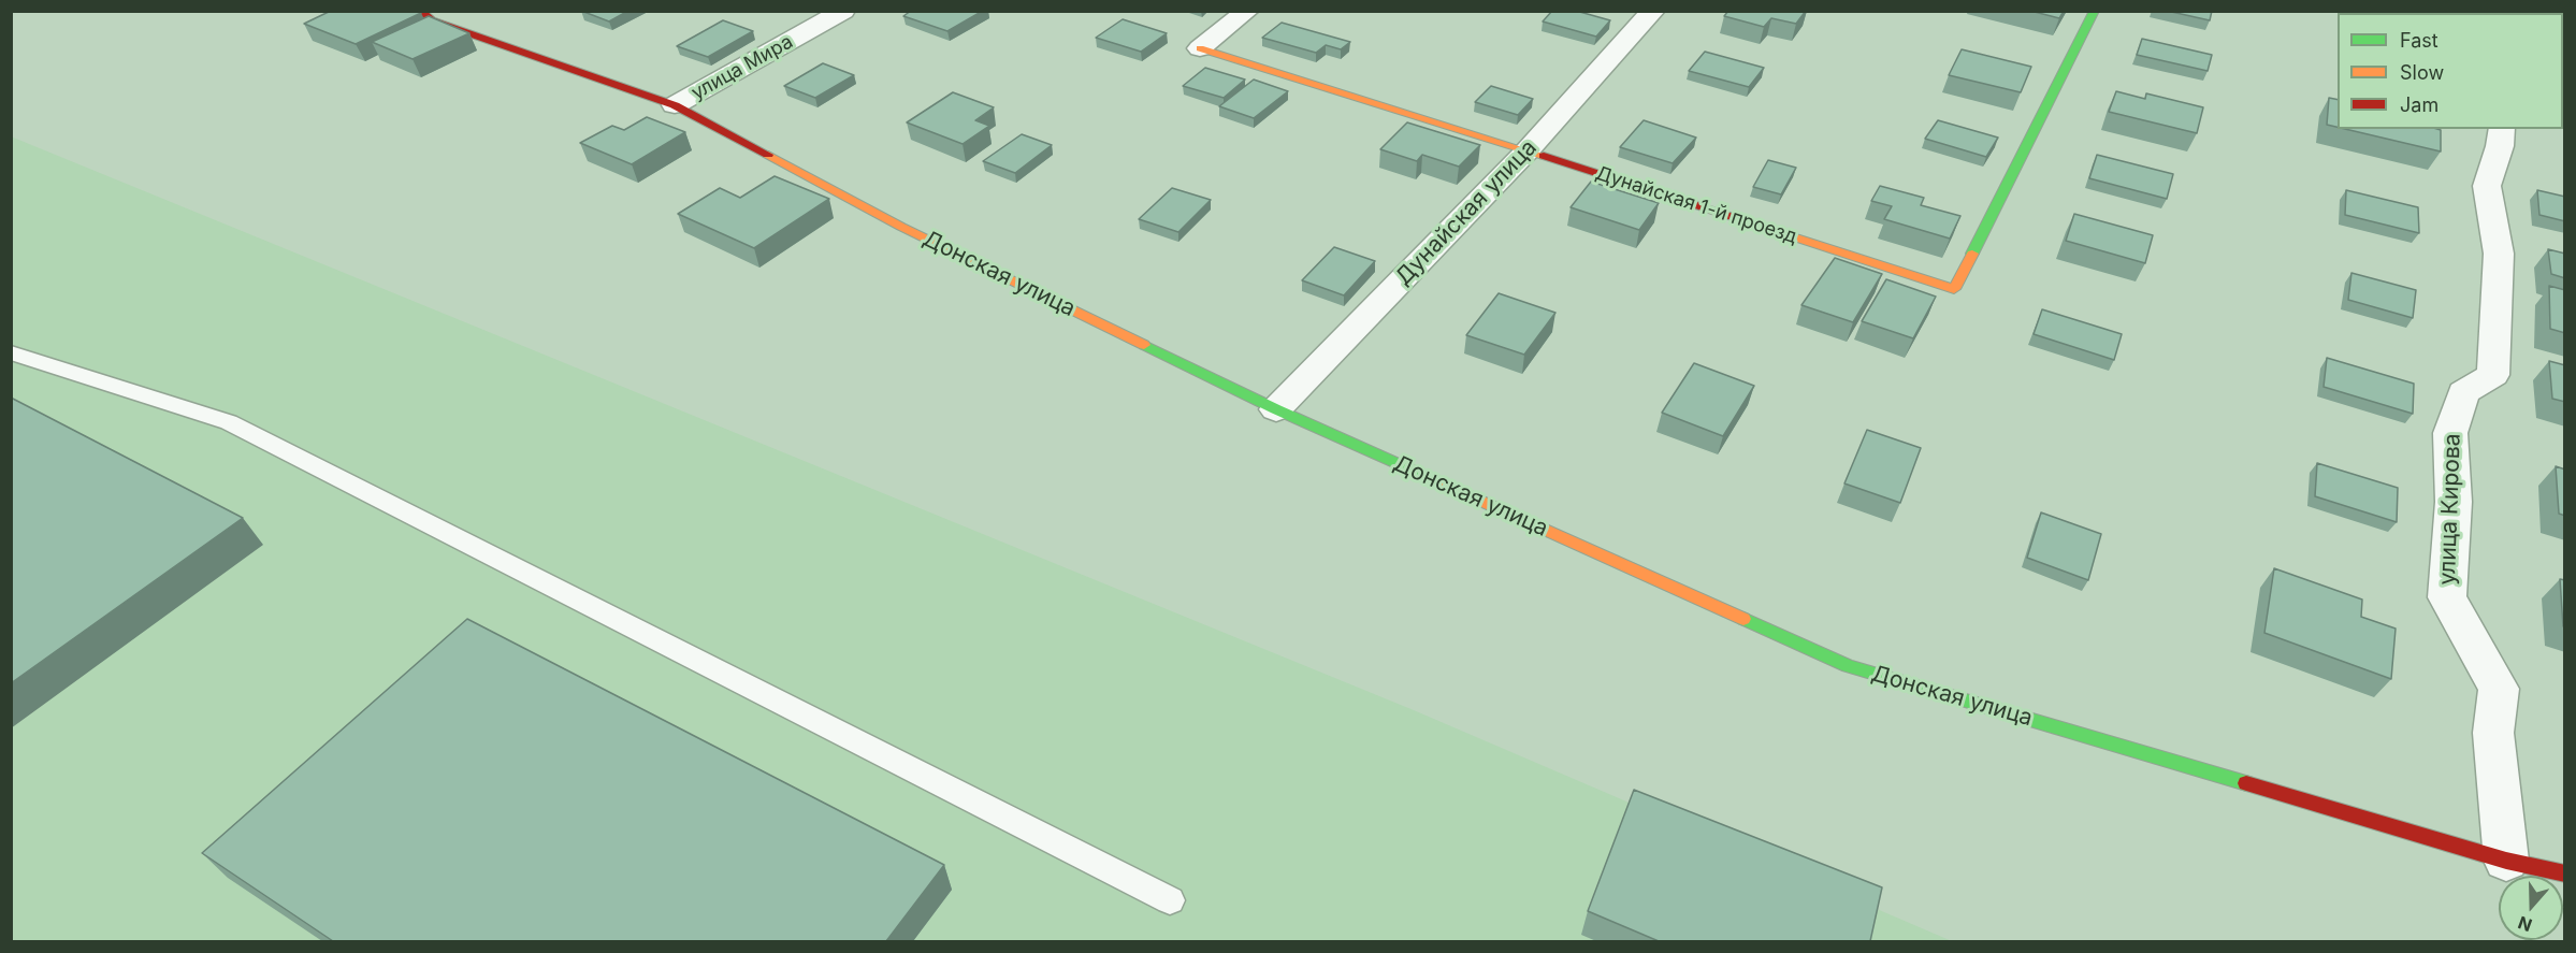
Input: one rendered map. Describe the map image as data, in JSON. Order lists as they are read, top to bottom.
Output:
{
  "streets": {
    "street": [
      "улица Мира",
      "Дунайская 1-й проезд",
      "Дунайская улица",
      "Донская улица",
      "улица Кирова"
    ]
  },
  "crossings": [
    ["улица Мира", "Донская улица"],
    ["Дунайская 1-й проезд", "Дунайская улица"],
    ["Дунайская улица", "Донская улица"],
    ["Донская улица", "улица Кирова"]
  ],
  "legend": ["Fast", "Slow", "Jam"],
  "north": "bottom"
}
